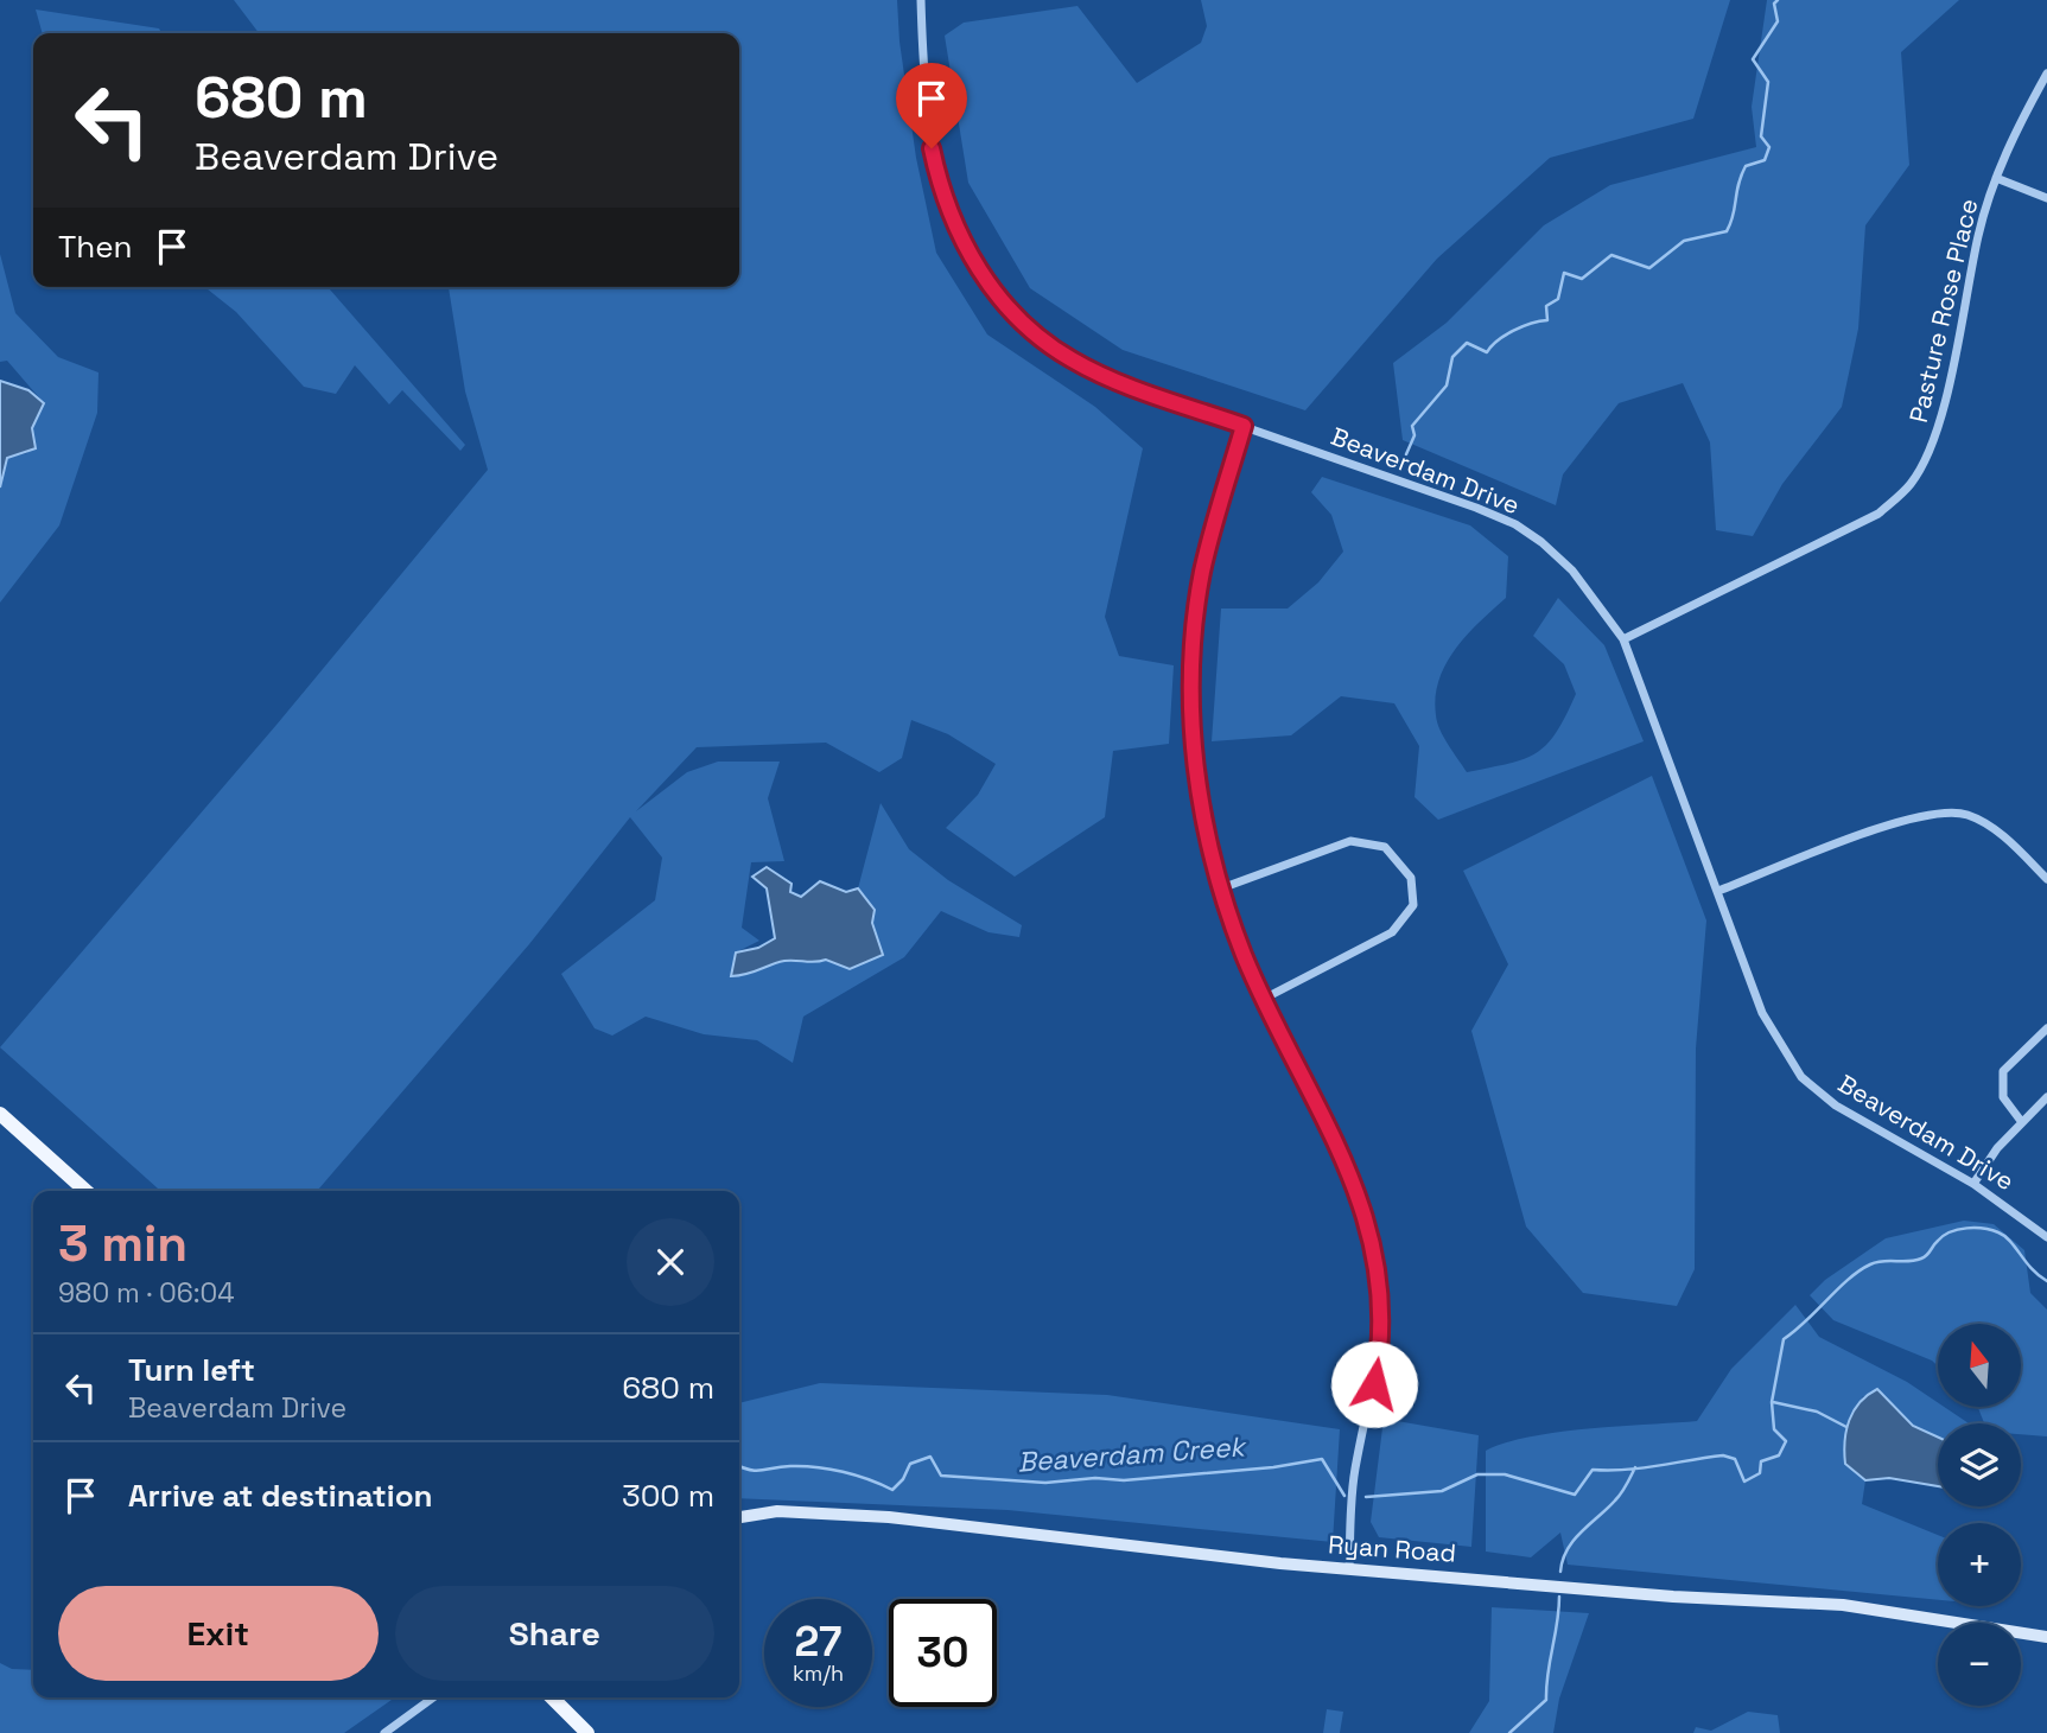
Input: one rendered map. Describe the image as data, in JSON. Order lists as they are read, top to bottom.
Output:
{
  "streets": {
    "main road": ["Ryan Road"],
    "street": ["Pasture Rose Place", "Beaverdam Drive"]
  },
  "crossings": [
    ["Pasture Rose Place", "Beaverdam Drive"]
  ],
  "water": ["Beaverdam Creek"],
  "north": "top",
  "page": {
    "turn": ["680 m", "Beaverdam Drive"],
    "then": "Then",
    "heading": ["3 min", "980 m · 06:04"],
    "map_buttons": ["+", "−"],
    "list": [
      {
        "name": "Turn left",
        "note": "Beaverdam Drive",
        "value": "680 m"
      },
      {
        "name": "Arrive at destination",
        "value": "300 m"
      }
    ],
    "buttons": ["Exit", "Share"],
    "speed": "27 km/h",
    "limit": "30"
  }
}
